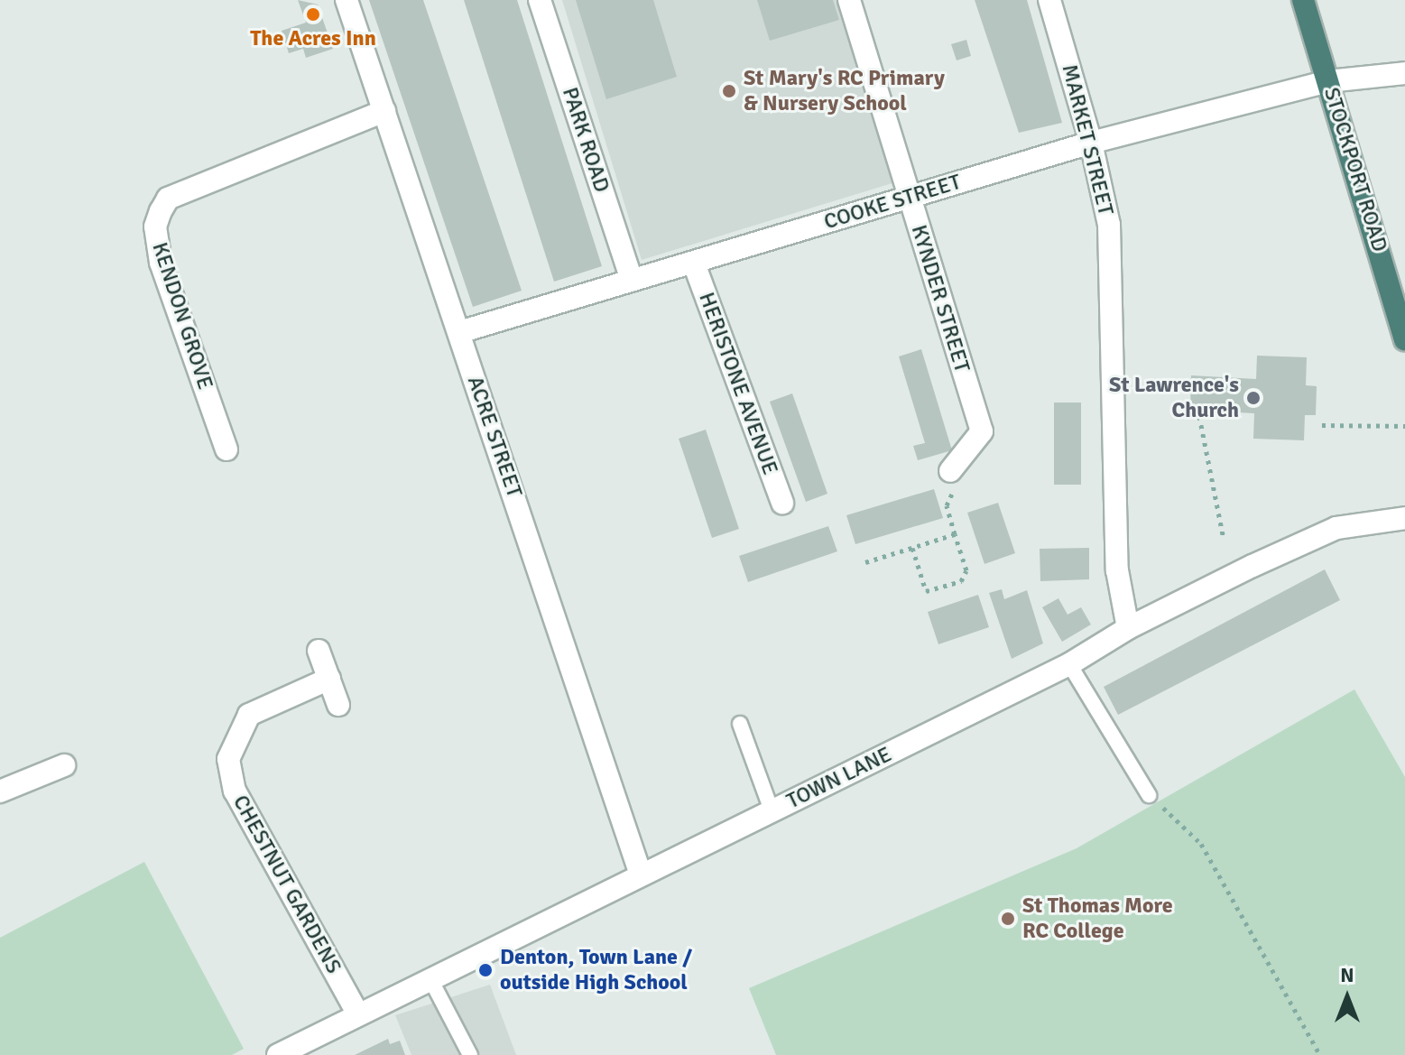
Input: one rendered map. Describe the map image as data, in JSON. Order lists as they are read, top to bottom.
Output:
{
  "streets": {
    "highway": ["STOCKPORT ROAD"],
    "street": [
      "PARK ROAD",
      "MARKET STREET",
      "COOKE STREET",
      "KYNDER STREET",
      "KENDON GROVE",
      "HERISTONE AVENUE",
      "ACRE STREET",
      "TOWN LANE",
      "CHESTNUT GARDENS"
    ]
  },
  "crossings": [
    ["PARK ROAD", "COOKE STREET"],
    ["MARKET STREET", "COOKE STREET"],
    ["MARKET STREET", "TOWN LANE"],
    ["STOCKPORT ROAD", "COOKE STREET"],
    ["COOKE STREET", "KYNDER STREET"],
    ["COOKE STREET", "HERISTONE AVENUE"],
    ["COOKE STREET", "ACRE STREET"],
    ["KENDON GROVE", "ACRE STREET"],
    ["ACRE STREET", "TOWN LANE"],
    ["TOWN LANE", "CHESTNUT GARDENS"]
  ],
  "places": [
    "The Acres Inn",
    "St Mary's RC Primary & Nursery School",
    "St Lawrence's Church",
    "St Thomas More RC College",
    "Denton, Town Lane / outside High School"
  ],
  "north": "top"
}
